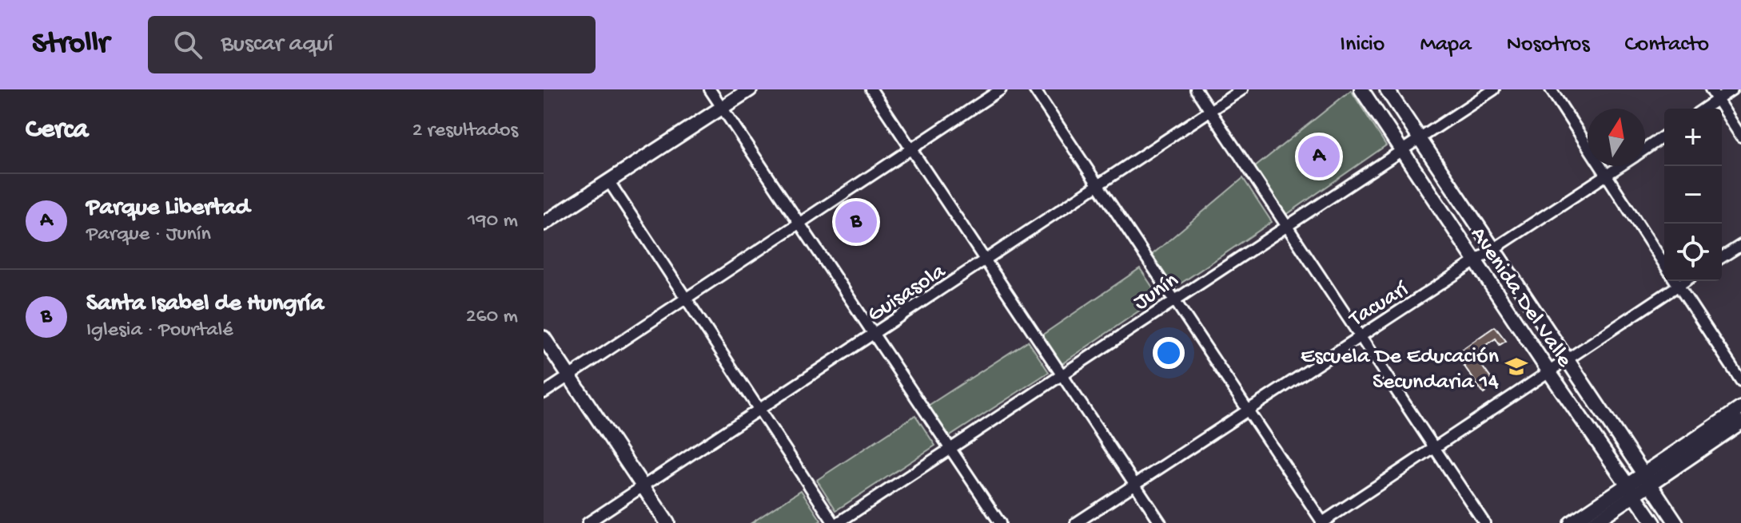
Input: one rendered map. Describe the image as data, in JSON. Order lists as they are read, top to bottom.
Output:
{
  "streets": {
    "main road": ["Avenida Del Valle"],
    "street": ["Junín", "Guisasola", "Tacuarí"]
  },
  "crossings": [
    ["Junín", "Avenida Del Valle"],
    ["Avenida Del Valle", "Tacuarí"]
  ],
  "places": {
    "school or university": ["Escuela De Educación Secundaria 14"]
  },
  "north": "top",
  "page": {
    "header": "Strollr",
    "search": "Buscar aquí",
    "nav": [
      "Inicio",
      "Mapa",
      "Nosotros",
      "Contacto"
    ],
    "heading": ["Cerca", "2 resultados"],
    "map_buttons": ["+", "−"],
    "pins": ["A", "B"],
    "list": [
      {
        "mark": "A",
        "name": "Parque Libertad",
        "note": "Parque · Junín",
        "value": "190 m"
      },
      {
        "mark": "B",
        "name": "Santa Isabel de Hungría",
        "note": "Iglesia · Pourtalé",
        "value": "260 m"
      }
    ]
  }
}
